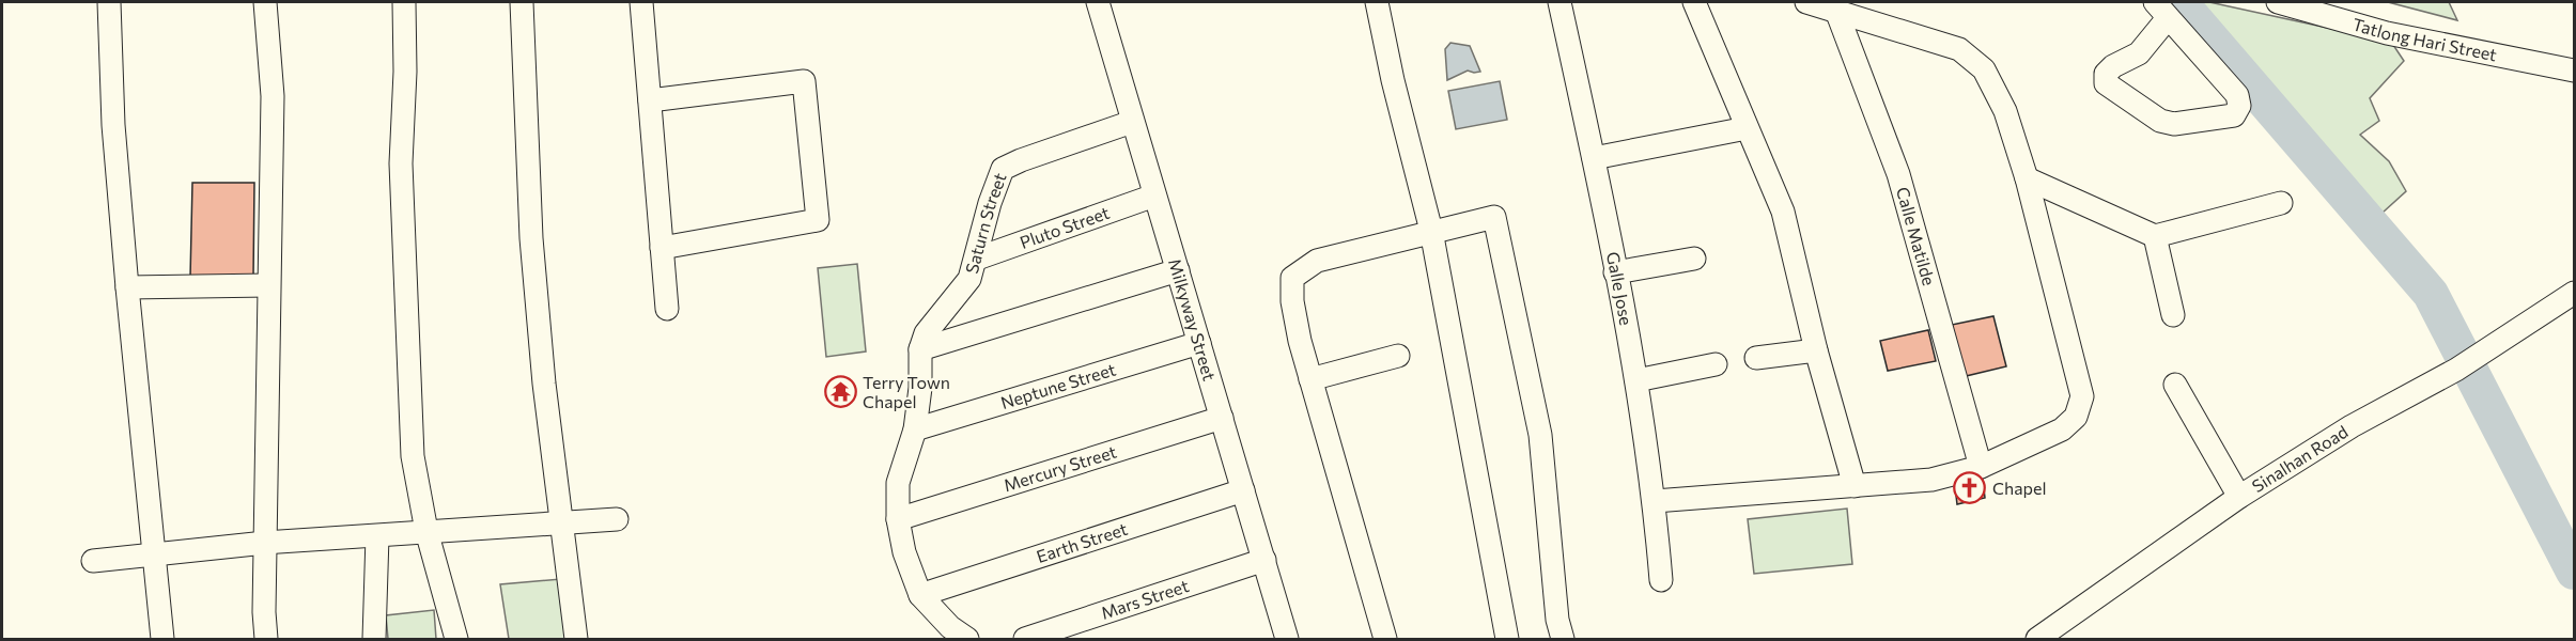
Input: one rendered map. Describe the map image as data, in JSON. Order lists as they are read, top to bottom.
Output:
{
  "streets": {
    "street": [
      "Tatlong Hari Street",
      "Saturn Street",
      "Pluto Street",
      "Calle Matilde",
      "Galle Jose",
      "Milkyway Street",
      "Neptune Street",
      "Sinalhan Road",
      "Mercury Street",
      "Earth Street",
      "Mars Street"
    ]
  },
  "crossings": [
    ["Saturn Street", "Pluto Street"],
    ["Saturn Street", "Milkyway Street"],
    ["Saturn Street", "Neptune Street"],
    ["Saturn Street", "Mercury Street"],
    ["Saturn Street", "Earth Street"],
    ["Pluto Street", "Milkyway Street"],
    ["Milkyway Street", "Neptune Street"],
    ["Milkyway Street", "Mercury Street"],
    ["Milkyway Street", "Earth Street"],
    ["Milkyway Street", "Mars Street"]
  ],
  "places": {
    "temple": ["Terry Town Chapel"],
    "church": ["Chapel"]
  }
}
